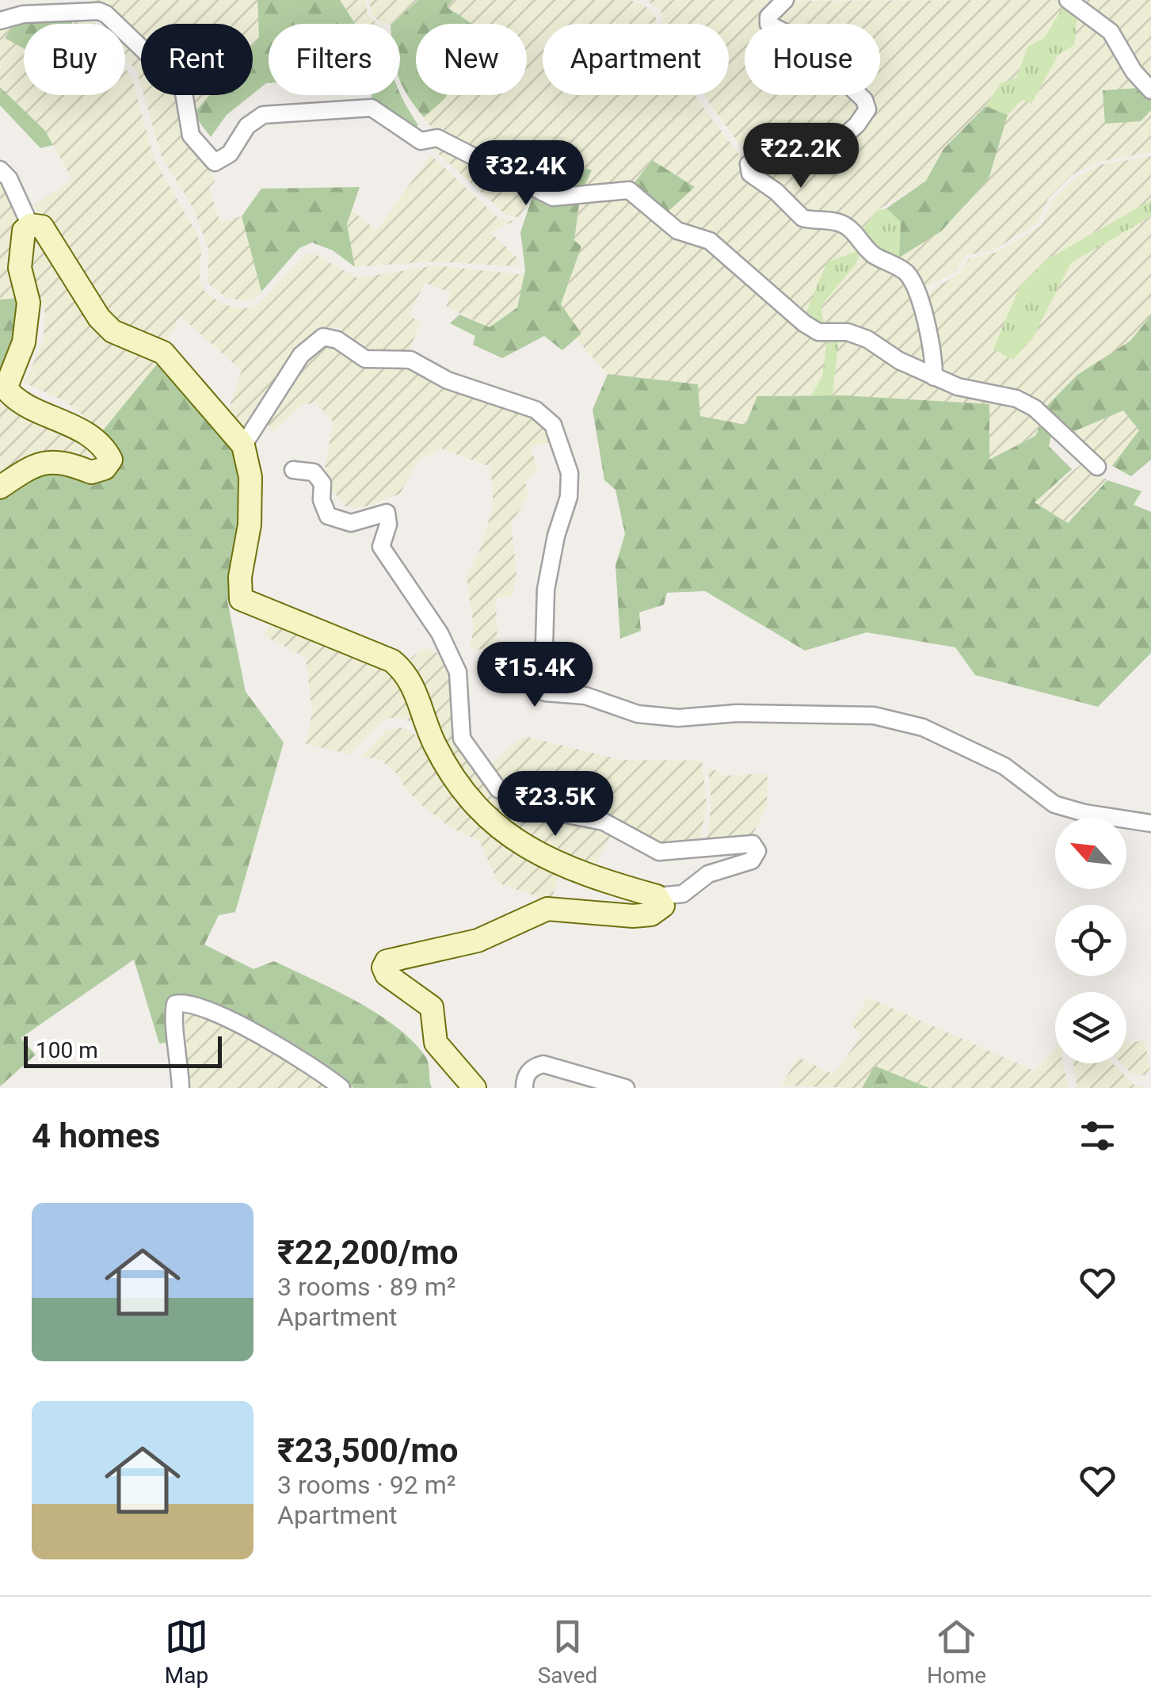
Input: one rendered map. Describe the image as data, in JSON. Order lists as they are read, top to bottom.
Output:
{
  "scale_bar": "100 m",
  "north": "top left",
  "page": {
    "chip": [
      "Buy",
      "Rent",
      "Filters",
      "New",
      "Apartment",
      "House"
    ],
    "price": [
      "₹22.2K",
      "₹32.4K",
      "₹15.4K",
      "₹23.5K"
    ],
    "scale": "100 m",
    "heading": "4 homes",
    "list": [
      {
        "name": "₹22,200/mo",
        "note": "3 rooms · 89 m² · Apartment"
      },
      {
        "name": "₹23,500/mo",
        "note": "3 rooms · 92 m² · Apartment"
      }
    ],
    "tabs": ["Map", "Saved", "Home"]
  }
}
